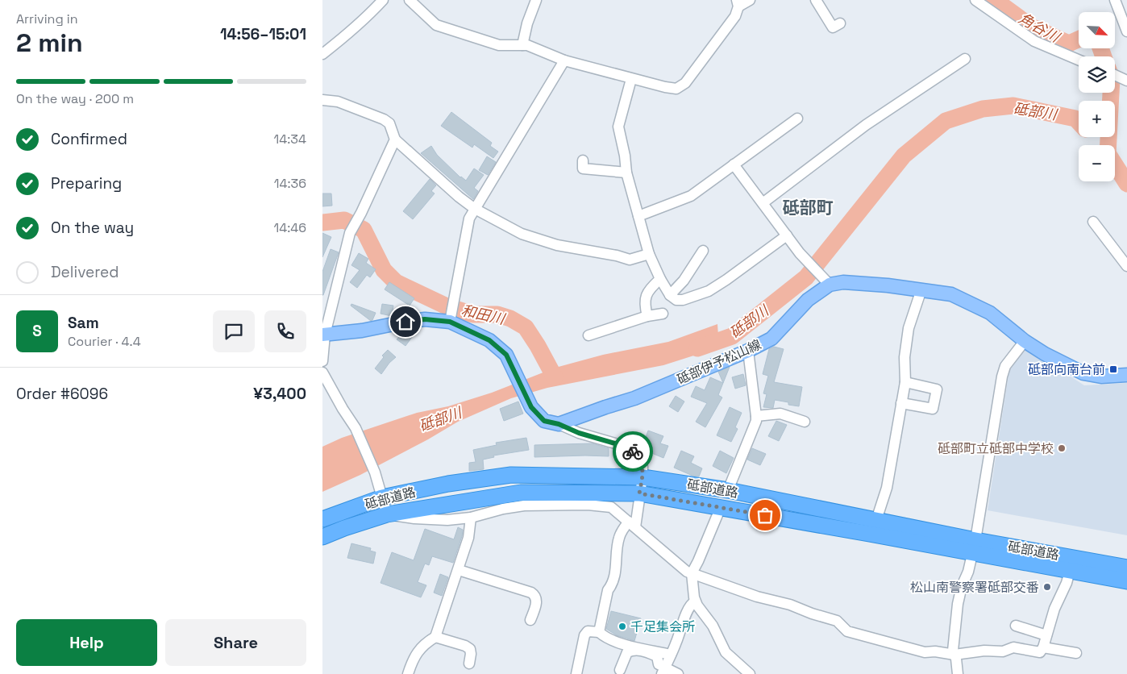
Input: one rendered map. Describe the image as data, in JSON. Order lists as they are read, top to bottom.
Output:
{
  "streets": {
    "highway": ["砥部道路"],
    "main road": ["砥部伊予松山線"]
  },
  "districts": ["砥部町"],
  "water": ["角谷川", "砥部川", "和田川"],
  "places": {
    "transit": ["砥部向南台前"],
    "other": ["砥部町立砥部中学校", "松山南警察署砥部交番", "千足集会所"]
  },
  "north": "bottom right",
  "page": {
    "heading": ["2 min", "Arriving in", "14:56–15:01"],
    "panel": [
      "Sam",
      "Courier · 4.4",
      "Order #6096",
      "¥3,400"
    ],
    "map_buttons": ["+", "−"],
    "bar": "On the way · 200 m",
    "list": [
      ["Confirmed", "14:34"],
      ["Preparing", "14:36"],
      ["On the way", "14:46"],
      "Delivered"
    ],
    "round": "S",
    "buttons": ["Help", "Share"]
  }
}
